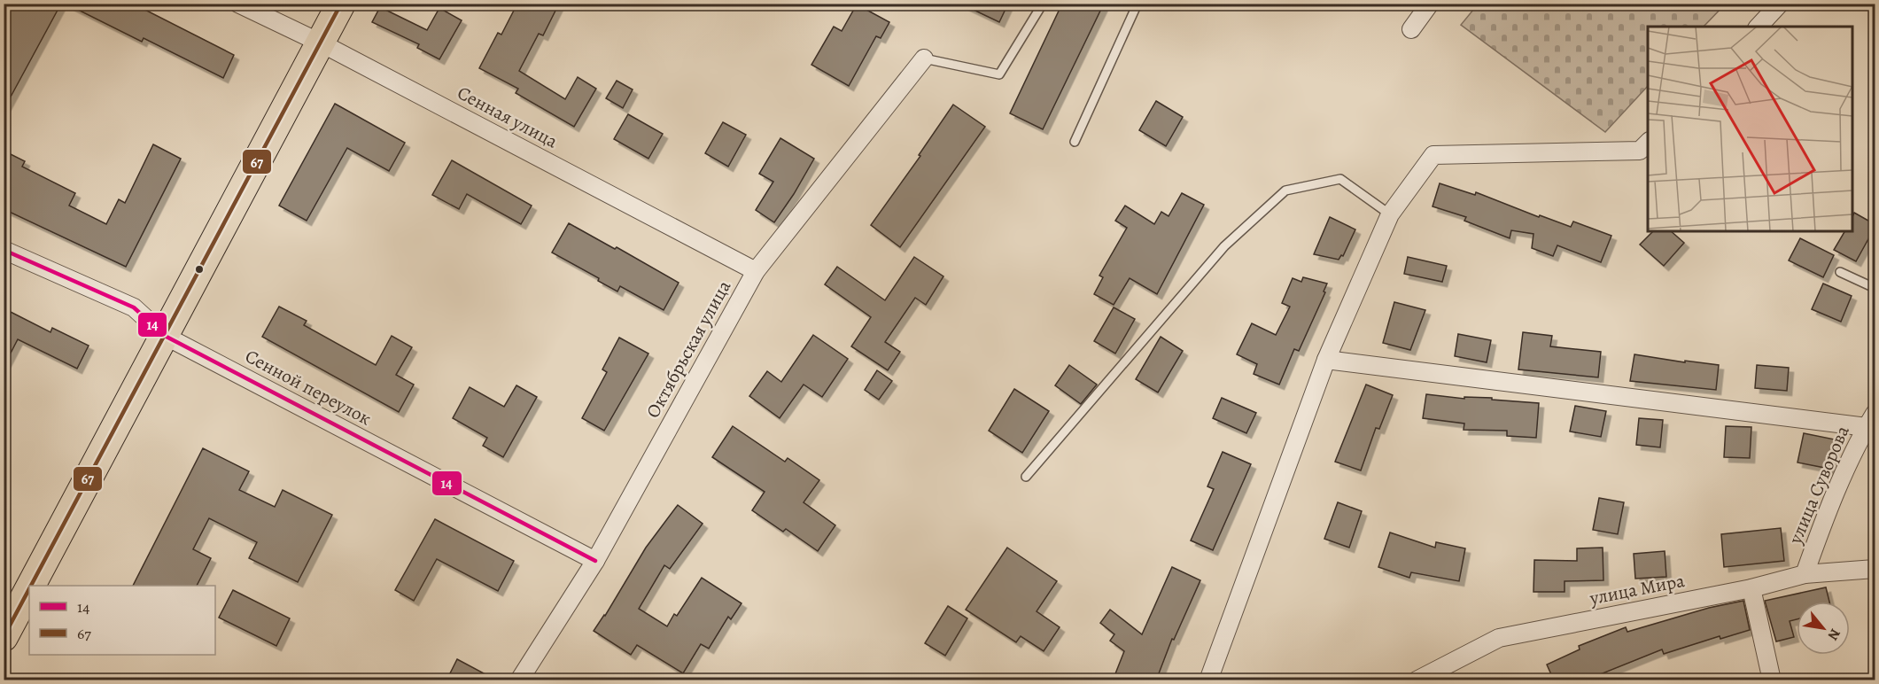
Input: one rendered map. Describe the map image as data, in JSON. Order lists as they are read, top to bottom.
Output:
{
  "streets": {
    "street": [
      "Сенная улица",
      "Октябрьская улица",
      "Сенной переулок",
      "улица Суворова",
      "улица Мира"
    ]
  },
  "crossings": [
    ["Сенная улица", "Октябрьская улица"],
    ["Октябрьская улица", "Сенной переулок"],
    ["улица Суворова", "улица Мира"]
  ],
  "lines": ["transit line 67", "transit line 14"],
  "legend": ["14", "67"],
  "north": "bottom right"
}
